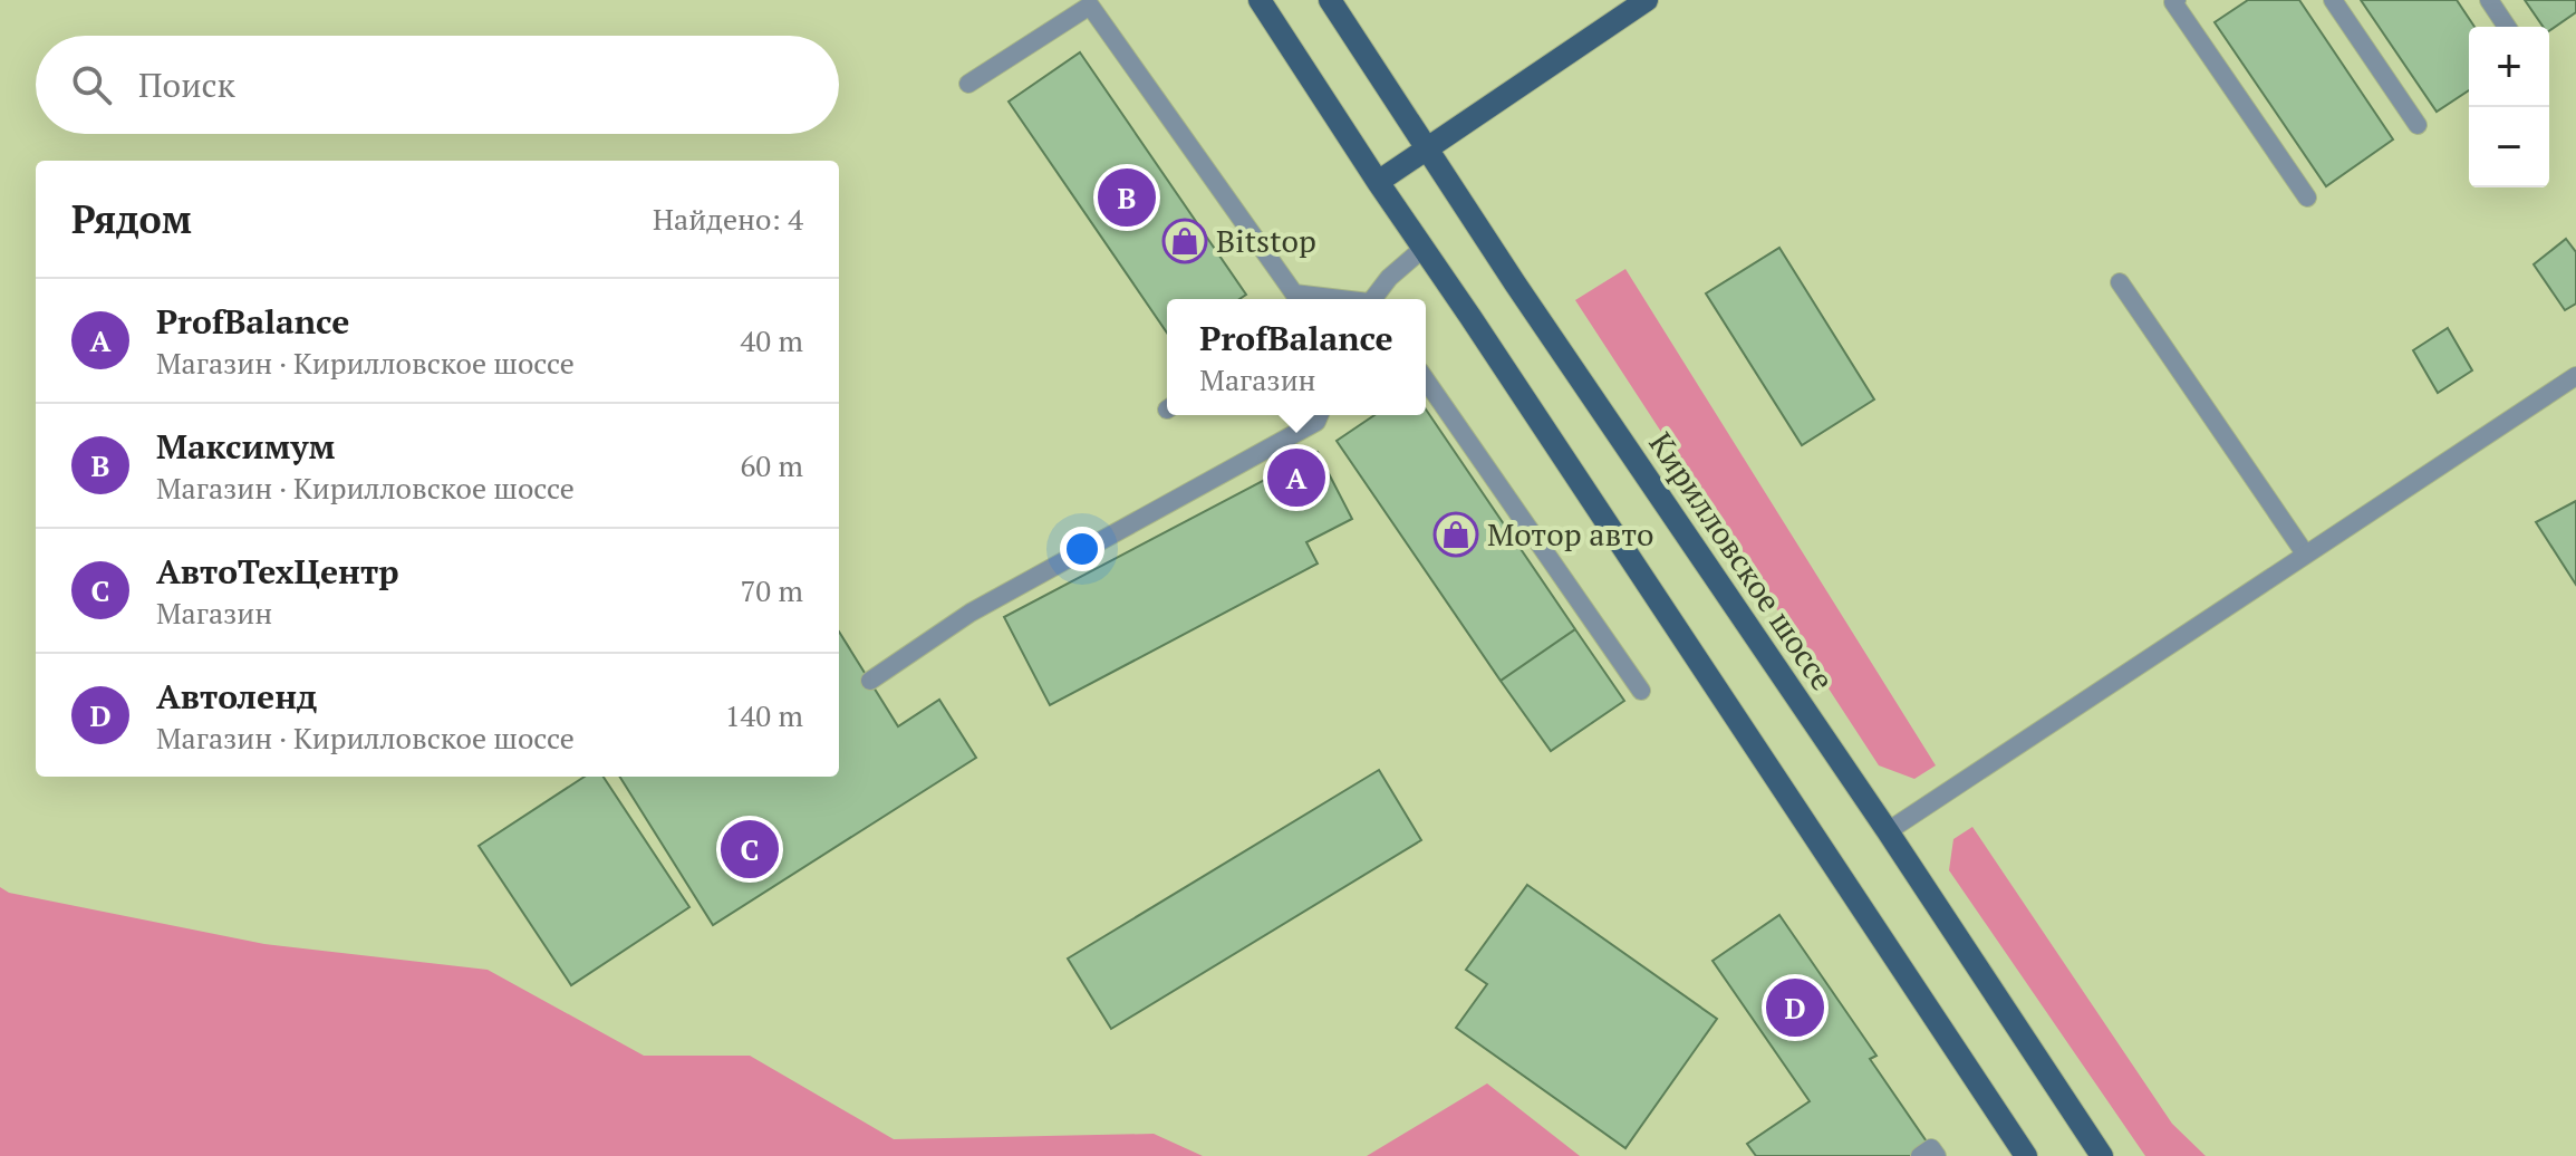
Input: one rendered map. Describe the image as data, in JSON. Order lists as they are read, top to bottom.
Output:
{
  "streets": {
    "main road": ["Кирилловское шоссе"]
  },
  "places": {
    "shop": ["Bitstop", "Мотор авто"]
  },
  "page": {
    "map_buttons": ["+", "−"],
    "search": "Поиск",
    "heading": ["Рядом", "Найдено: 4"],
    "pins": [
      "B",
      "A",
      "C",
      "D"
    ],
    "list": [
      {
        "mark": "A",
        "name": "ProfBalance",
        "note": "Магазин · Кирилловское шоссе",
        "value": "40 m"
      },
      {
        "mark": "B",
        "name": "Максимум",
        "note": "Магазин · Кирилловское шоссе",
        "value": "60 m"
      },
      {
        "mark": "C",
        "name": "АвтоТехЦентр",
        "note": "Магазин",
        "value": "70 m"
      },
      {
        "mark": "D",
        "name": "Автоленд",
        "note": "Магазин · Кирилловское шоссе",
        "value": "140 m"
      }
    ],
    "popup": ["ProfBalance", "Магазин"]
  }
}
